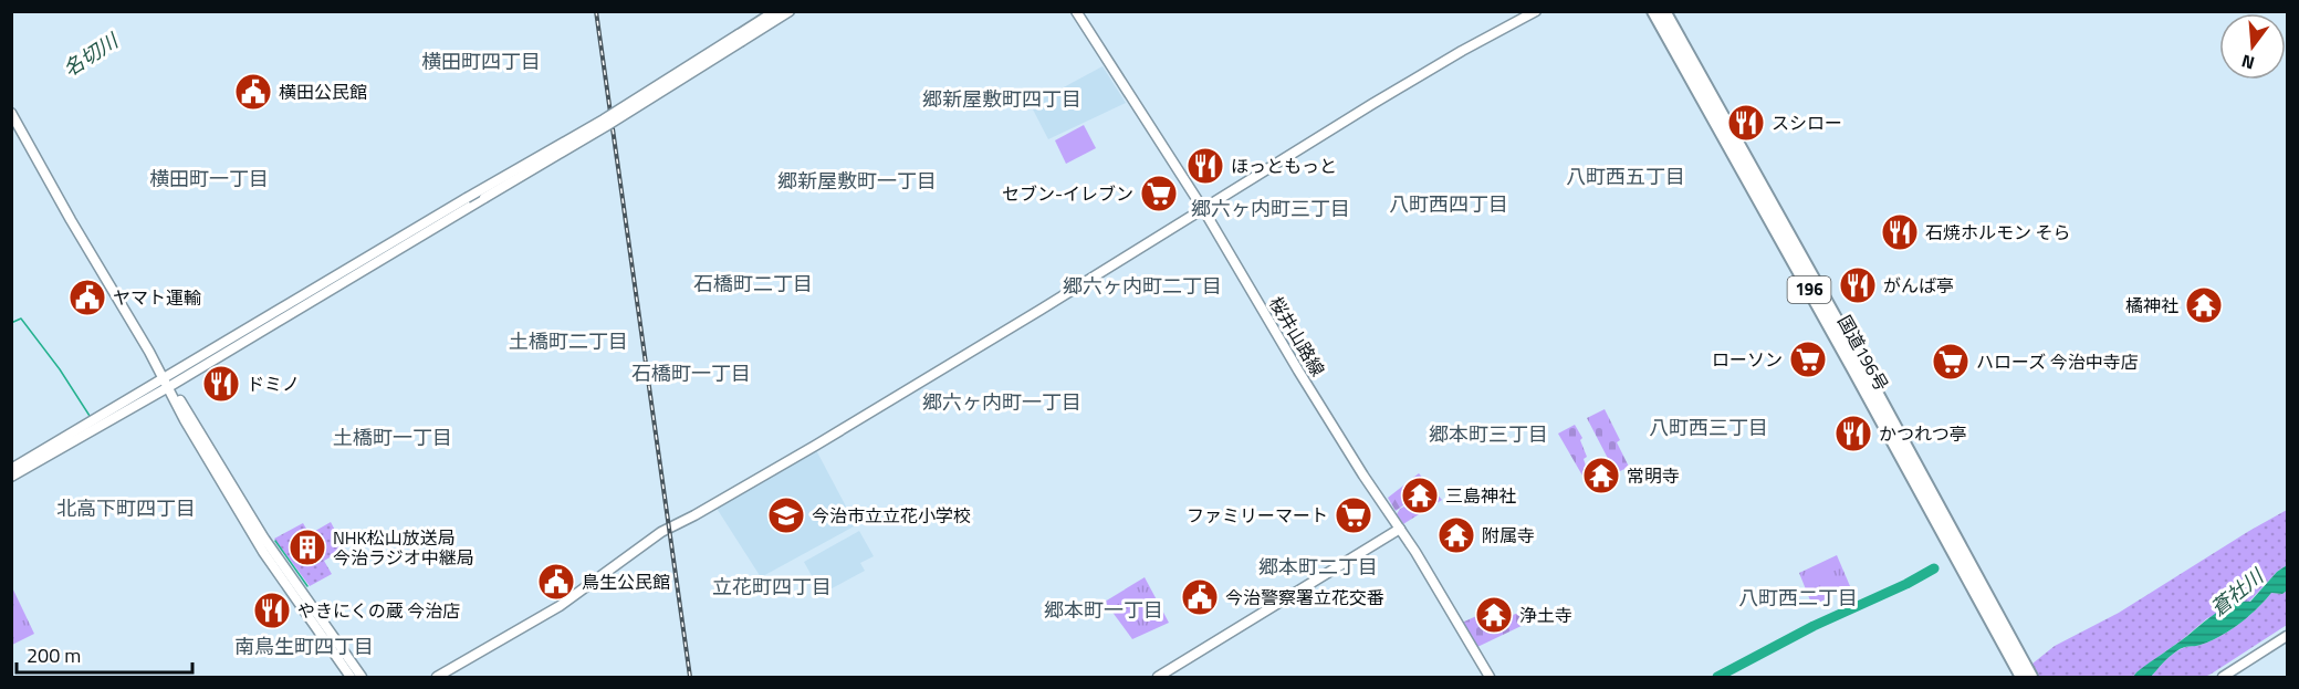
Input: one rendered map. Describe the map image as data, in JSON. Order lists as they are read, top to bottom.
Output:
{
  "streets": {
    "highway": ["196", "国道196号"],
    "street": ["桜井山路線"]
  },
  "districts": [
    "横田町四丁目",
    "郷新屋敷町四丁目",
    "八町西五丁目",
    "横田町一丁目",
    "郷新屋敷町一丁目",
    "八町西四丁目",
    "郷六ヶ内町三丁目",
    "石橋町二丁目",
    "郷六ヶ内町二丁目",
    "土橋町二丁目",
    "石橋町一丁目",
    "郷六ヶ内町一丁目",
    "八町西三丁目",
    "郷本町三丁目",
    "土橋町一丁目",
    "北高下町四丁目",
    "郷本町二丁目",
    "立花町四丁目",
    "八町西二丁目",
    "郷本町一丁目",
    "南鳥生町四丁目"
  ],
  "water": ["名切川", "蒼社川"],
  "places": {
    "public building": [
      "横田公民館",
      "ヤマト運輸",
      "鳥生公民館",
      "今治警察署立花交番"
    ],
    "restaurant": [
      "スシロー",
      "ほっともっと",
      "石焼ホルモン そら",
      "がんば亭",
      "ドミノ",
      "かつれつ亭",
      "やきにくの蔵 今治店"
    ],
    "supermarket": [
      "セブン-イレブン",
      "ローソン",
      "ハローズ 今治中寺店",
      "ファミリーマート"
    ],
    "temple": [
      "橘神社",
      "常明寺",
      "三島神社",
      "附属寺",
      "浄土寺"
    ],
    "school or university": ["今治市立立花小学校"],
    "building": ["NHK松山放送局 今治ラジオ中継局"]
  },
  "scale_bar": "200 m",
  "north": "bottom"
}
